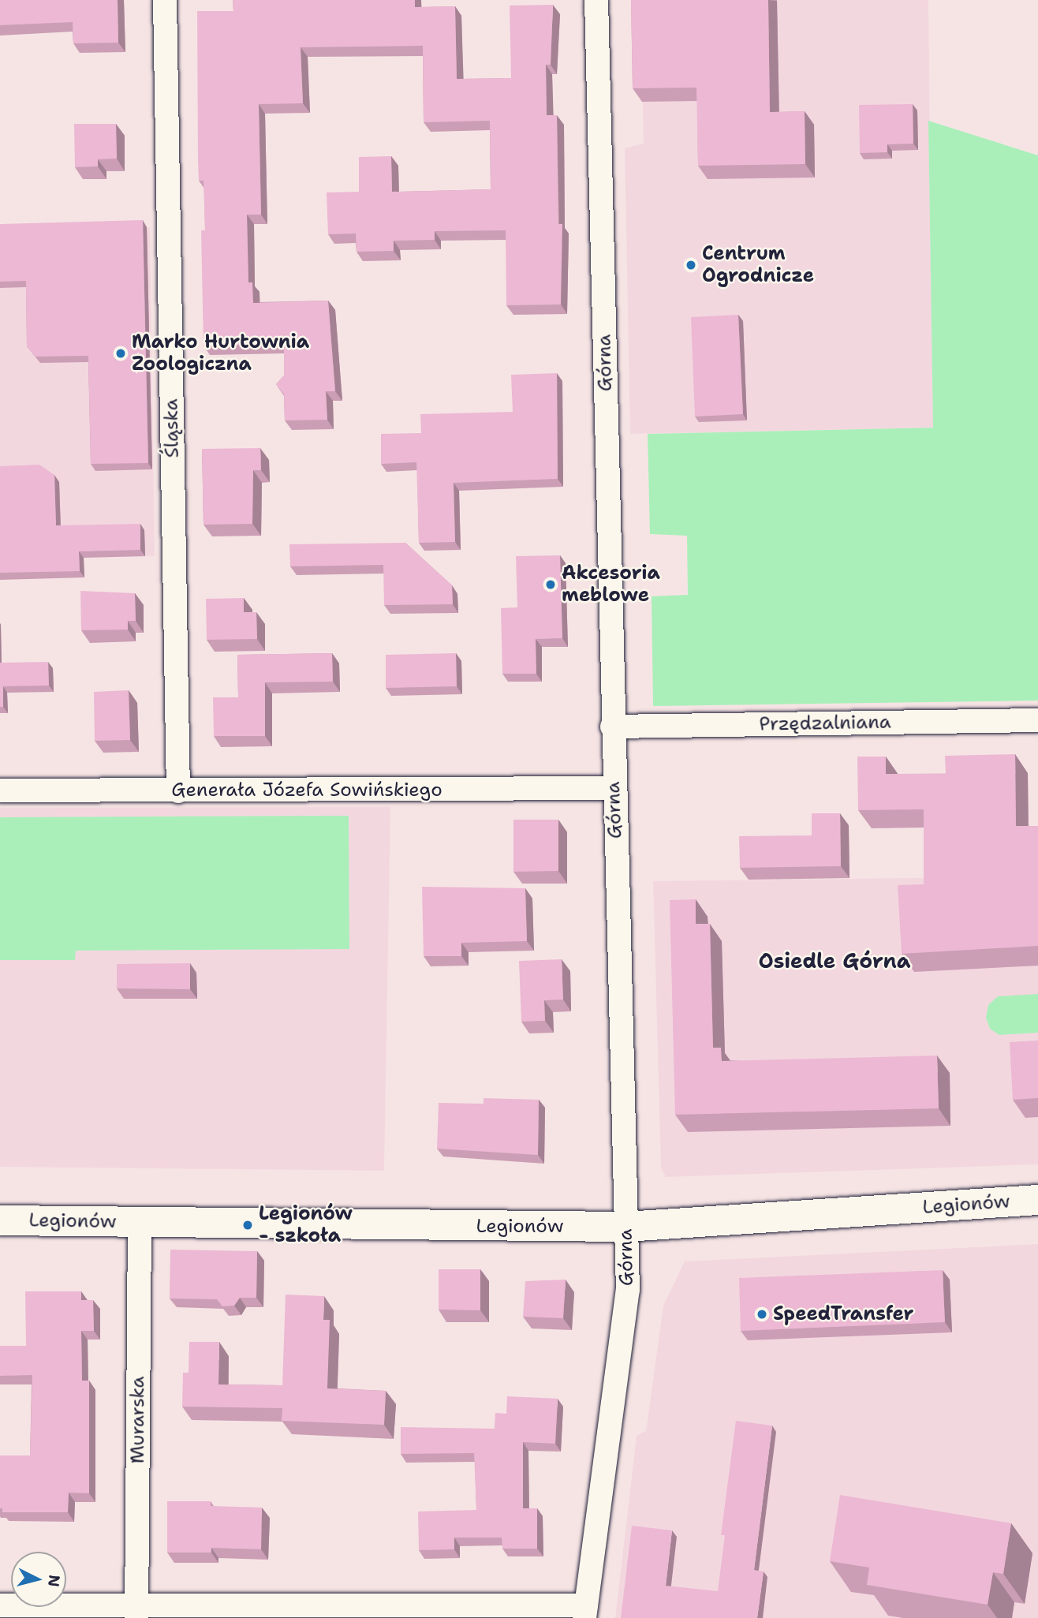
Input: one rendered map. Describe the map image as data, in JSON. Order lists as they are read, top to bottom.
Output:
{
  "streets": {
    "street": [
      "Górna",
      "Śląska",
      "Przędzalniana",
      "Generała Józefa Sowińskiego",
      "Legionów",
      "Murarska"
    ]
  },
  "crossings": [
    ["Górna", "Przędzalniana"],
    ["Górna", "Generała Józefa Sowińskiego"],
    ["Górna", "Legionów"],
    ["Śląska", "Generała Józefa Sowińskiego"],
    ["Legionów", "Murarska"]
  ],
  "districts": ["Osiedle Górna"],
  "places": [
    "Centrum Ogrodnicze",
    "Marko Hurtownia Zoologiczna",
    "Akcesoria meblowe",
    "Legionów - szkoła",
    "SpeedTransfer"
  ],
  "north": "right"
}
